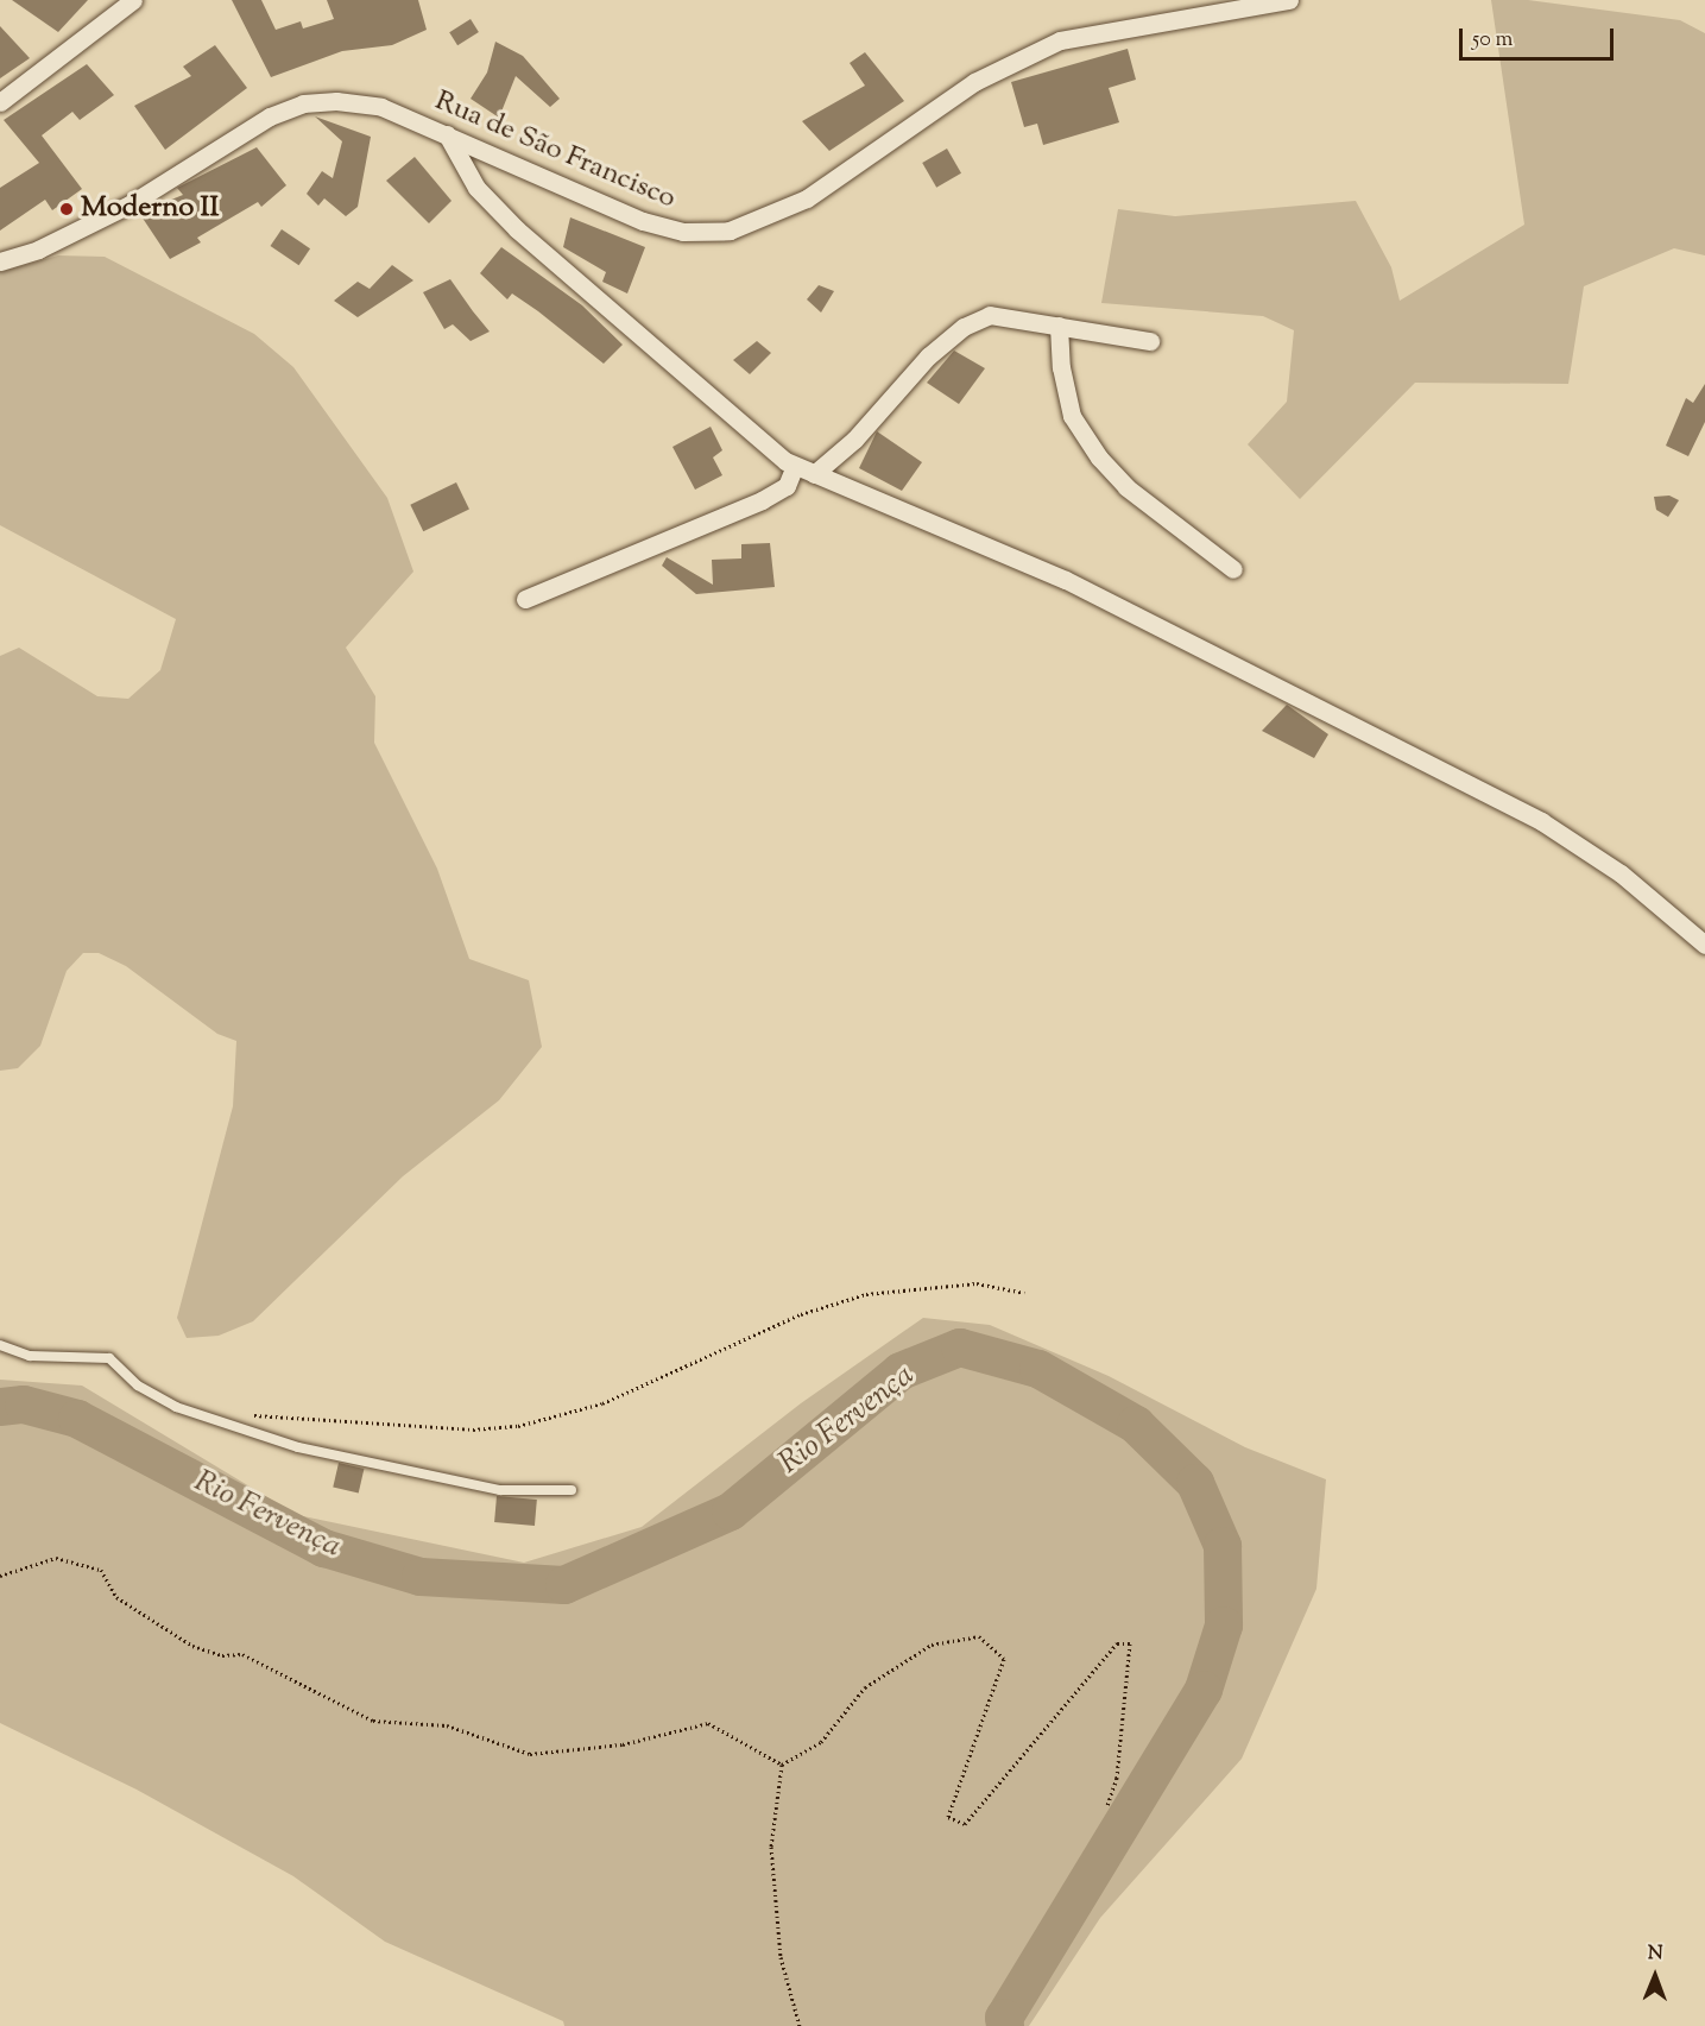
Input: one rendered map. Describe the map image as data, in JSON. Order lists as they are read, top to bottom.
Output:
{
  "streets": {
    "street": ["Rua de São Francisco"]
  },
  "water": ["Rio Fervença"],
  "places": ["Moderno II"],
  "scale_bar": "50 m",
  "north": "top"
}
